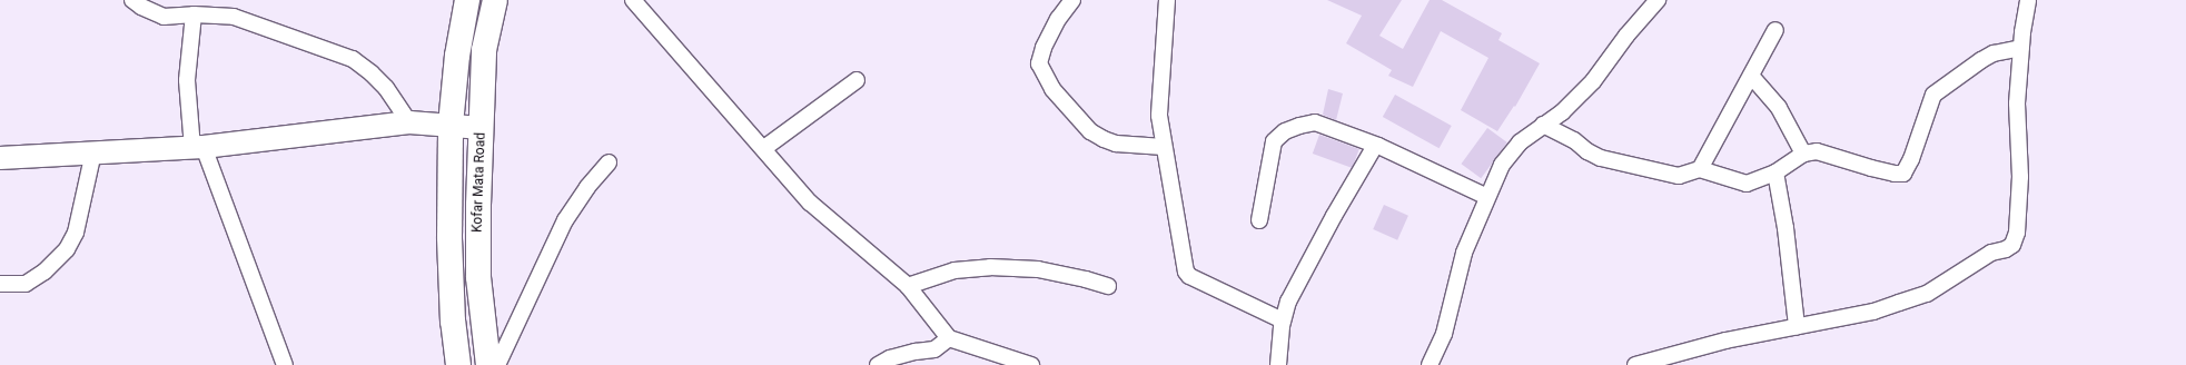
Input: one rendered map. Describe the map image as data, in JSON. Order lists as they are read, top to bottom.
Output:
{
  "streets": {
    "main road": ["Kofar Mata Road"]
  }
}
